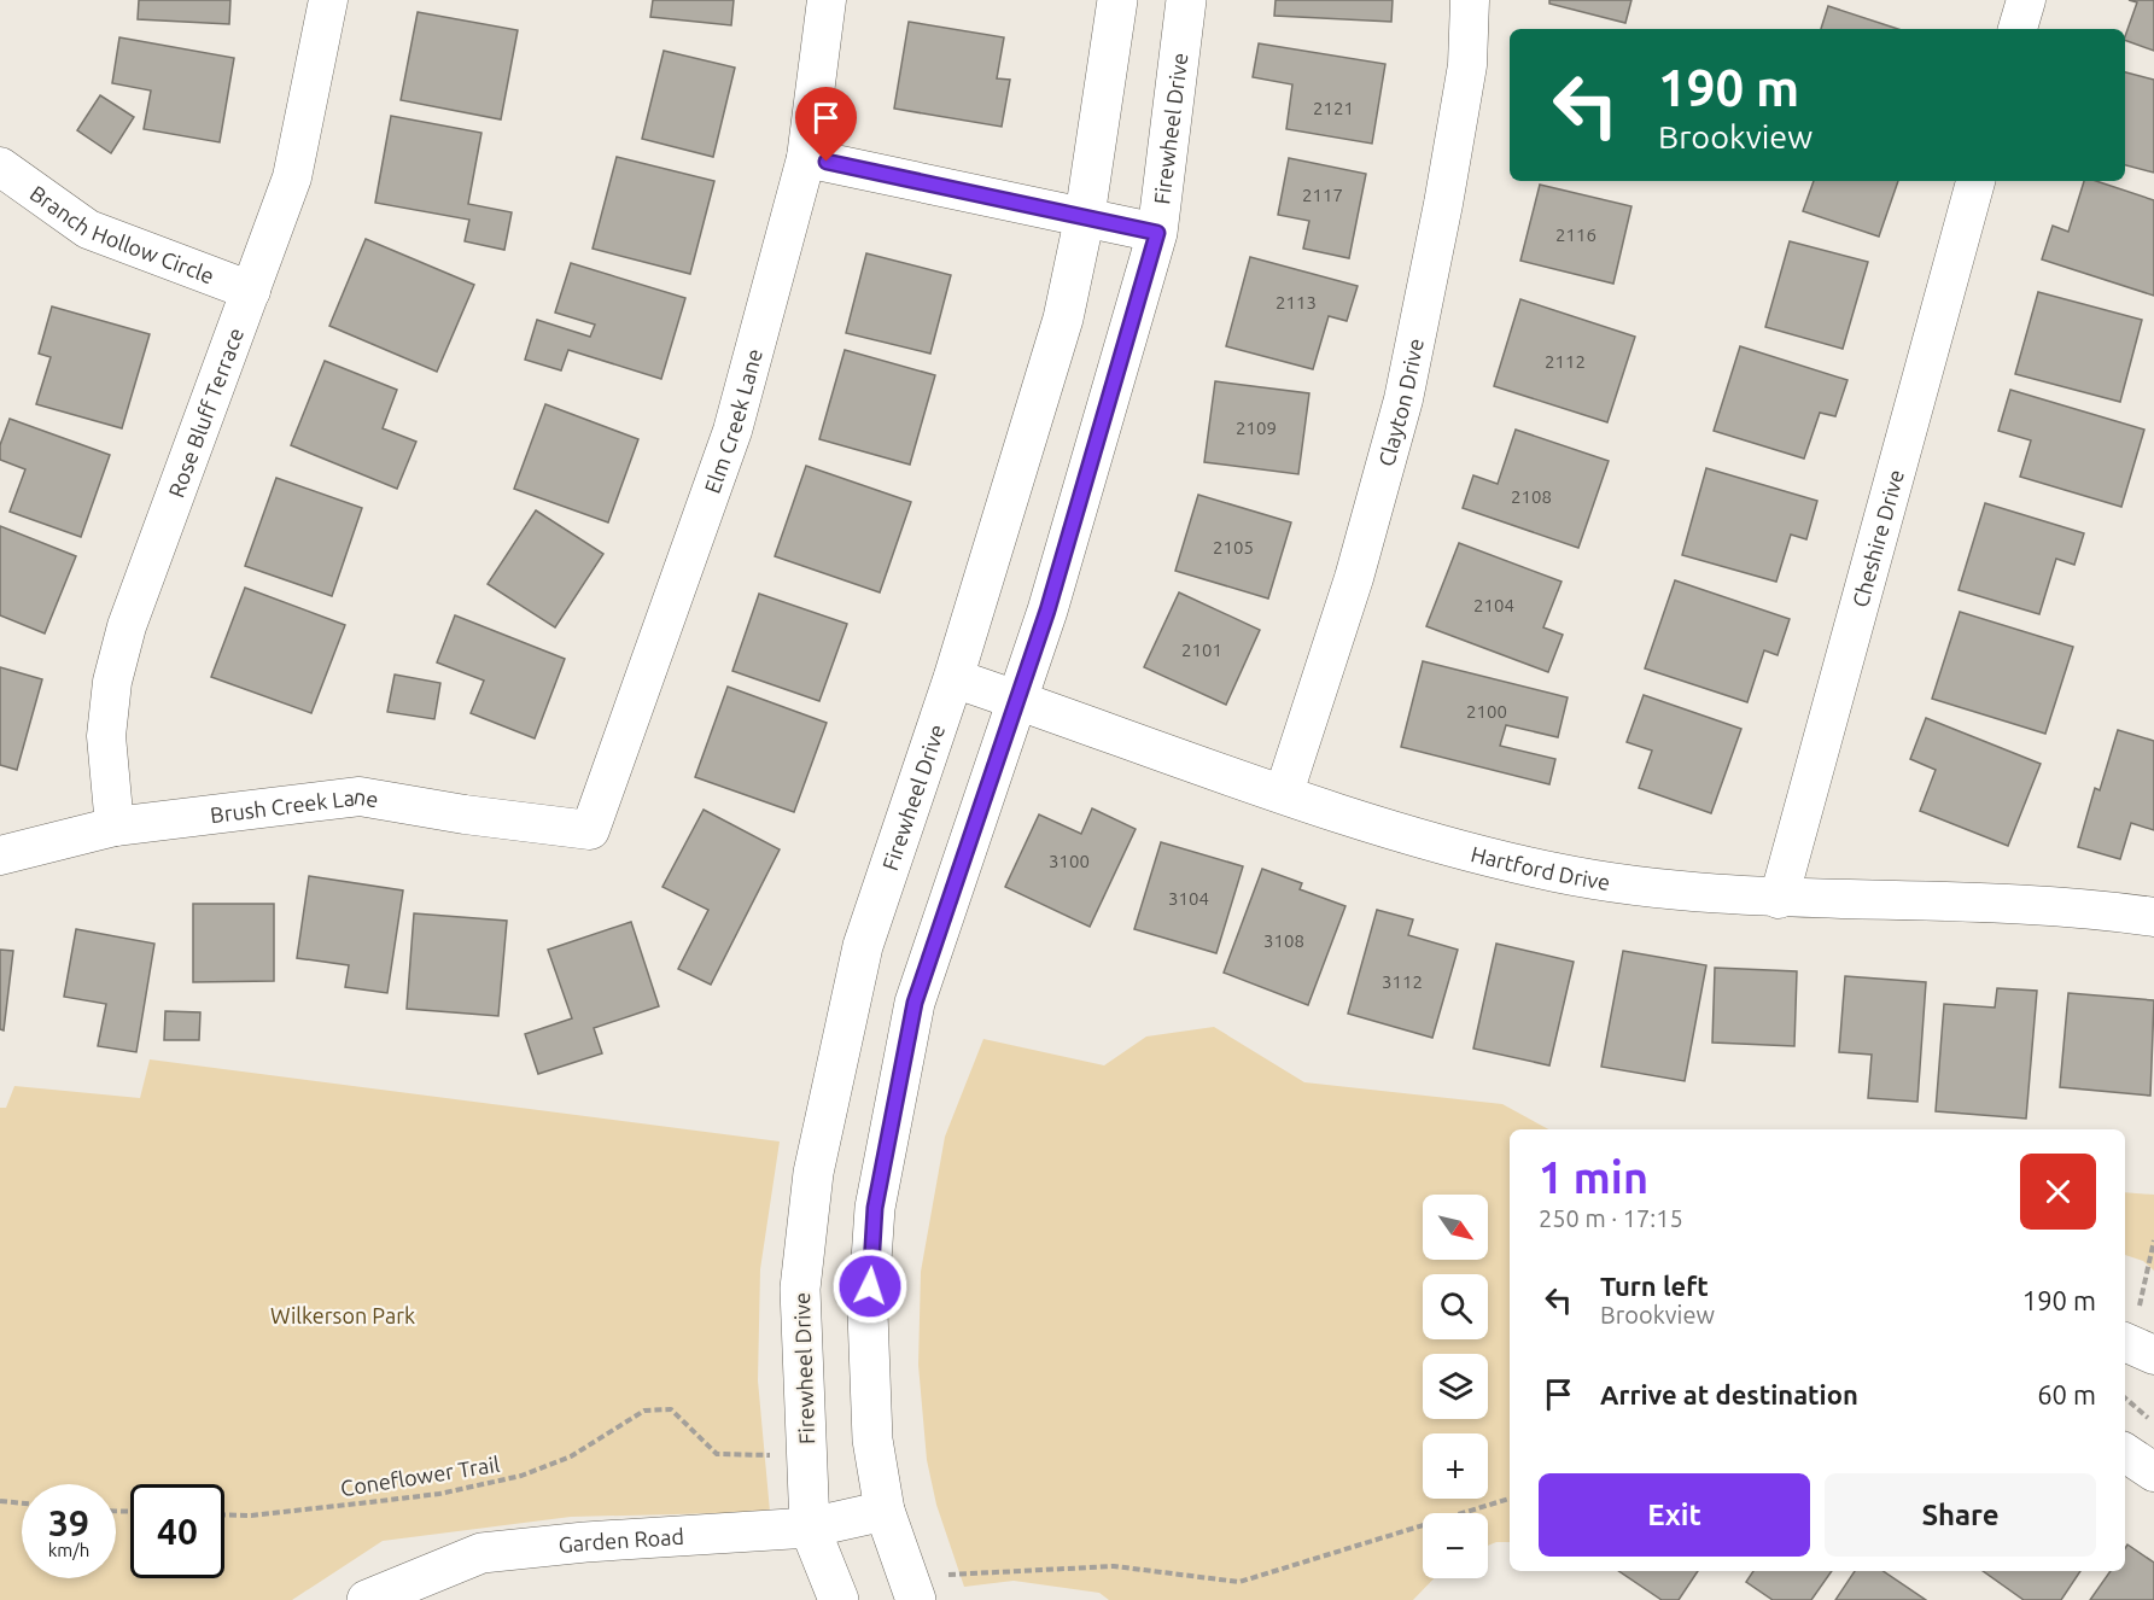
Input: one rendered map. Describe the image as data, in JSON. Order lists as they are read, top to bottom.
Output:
{
  "streets": {
    "street": [
      "Firewheel Drive",
      "Branch Hollow Circle",
      "Clayton Drive",
      "Rose Bluff Terrace",
      "Elm Creek Lane",
      "Cheshire Drive",
      "Brush Creek Lane",
      "Hartford Drive",
      "Garden Road"
    ],
    "path": ["Coneflower Trail"]
  },
  "crossings": [
    ["Firewheel Drive", "Hartford Drive"],
    ["Firewheel Drive", "Garden Road"],
    ["Branch Hollow Circle", "Rose Bluff Terrace"],
    ["Clayton Drive", "Hartford Drive"],
    ["Rose Bluff Terrace", "Brush Creek Lane"],
    ["Elm Creek Lane", "Brush Creek Lane"],
    ["Cheshire Drive", "Hartford Drive"]
  ],
  "parks": ["Wilkerson Park"],
  "house_numbers": [
    "2121",
    "2117",
    "2116",
    "2113",
    "2112",
    "2109",
    "2108",
    "2105",
    "2104",
    "2101",
    "2100",
    "3100",
    "3104",
    "3108",
    "3112"
  ],
  "north": "bottom right",
  "page": {
    "turn": ["190 m", "Brookview"],
    "heading": ["1 min", "250 m · 17:15"],
    "map_buttons": ["+", "−"],
    "list": [
      {
        "name": "Turn left",
        "note": "Brookview",
        "value": "190 m"
      },
      {
        "name": "Arrive at destination",
        "value": "60 m"
      }
    ],
    "buttons": ["Exit", "Share"],
    "speed": "39 km/h",
    "limit": "40"
  }
}
